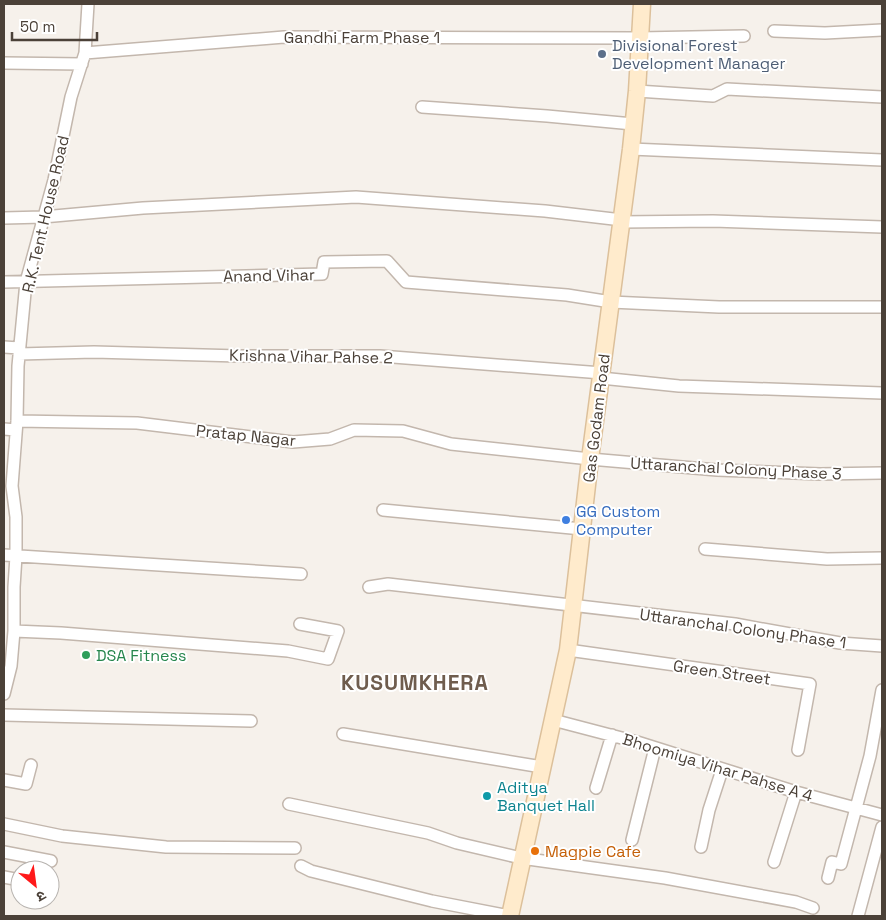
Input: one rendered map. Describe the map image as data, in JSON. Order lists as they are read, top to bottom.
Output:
{
  "streets": {
    "main road": ["Gas Godam Road"],
    "street": [
      "Gandhi Farm Phase 1",
      "R.K. Tent House Road",
      "Anand Vihar",
      "Krishna Vihar Pahse 2",
      "Pratap Nagar",
      "Uttaranchal Colony Phase 3",
      "Uttaranchal Colony Phase 1",
      "Green Street",
      "Bhoomiya Vihar Pahse A 4"
    ]
  },
  "crossings": [
    ["Gandhi Farm Phase 1", "R.K. Tent House Road"],
    ["Gandhi Farm Phase 1", "Gas Godam Road"],
    ["R.K. Tent House Road", "Anand Vihar"],
    ["R.K. Tent House Road", "Krishna Vihar Pahse 2"],
    ["R.K. Tent House Road", "Pratap Nagar"],
    ["Anand Vihar", "Gas Godam Road"],
    ["Krishna Vihar Pahse 2", "Gas Godam Road"],
    ["Gas Godam Road", "Pratap Nagar"],
    ["Gas Godam Road", "Uttaranchal Colony Phase 3"],
    ["Gas Godam Road", "Uttaranchal Colony Phase 1"],
    ["Gas Godam Road", "Green Street"],
    ["Gas Godam Road", "Bhoomiya Vihar Pahse A 4"],
    ["Pratap Nagar", "Uttaranchal Colony Phase 3"]
  ],
  "districts": ["KUSUMKHERA"],
  "places": [
    "Divisional Forest Development Manager",
    "GG Custom Computer",
    "DSA Fitness",
    "Aditya Banquet Hall",
    "Magpie Cafe"
  ],
  "scale_bar": "50 m",
  "north": "bottom right"
}
